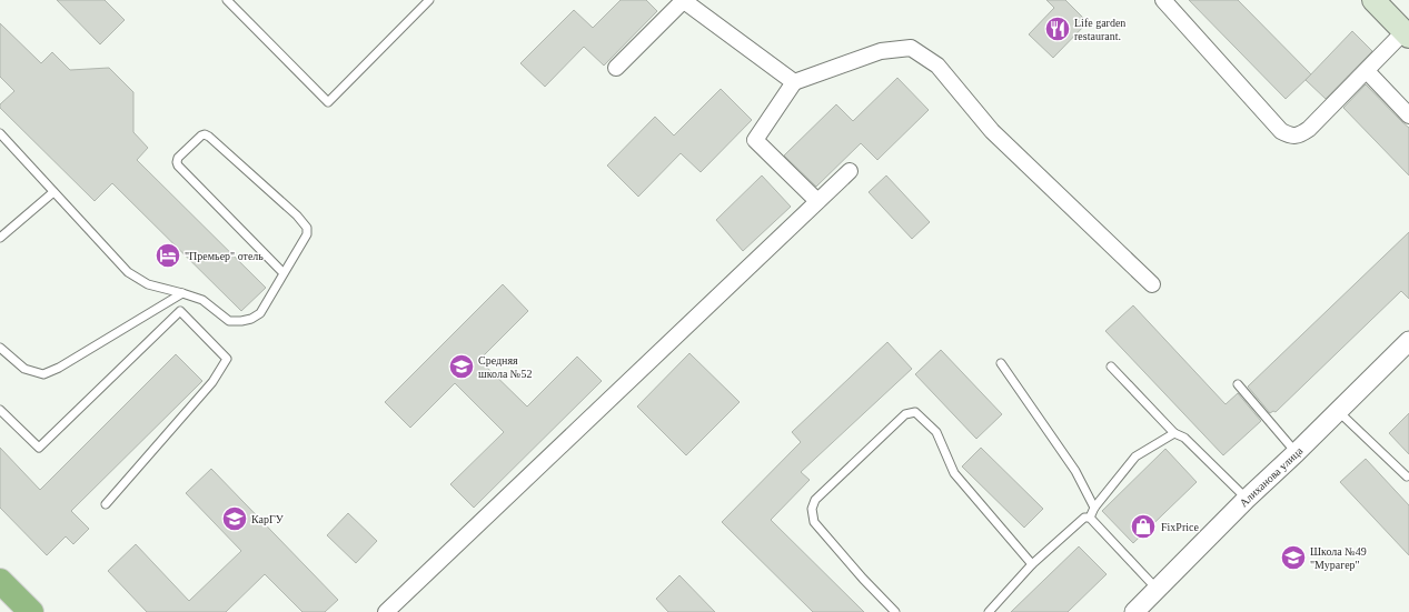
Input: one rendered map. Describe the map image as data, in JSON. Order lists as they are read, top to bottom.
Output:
{
  "streets": {
    "street": ["Алиханова улица"]
  },
  "places": {
    "restaurant": ["Life garden restaurant."],
    "hotel": ["\"Премьер\" отель"],
    "school or university": ["Средняя школа №52", "КарГУ", "Школа №49 \"Мурагер\""],
    "shop": ["FixPrice"]
  }
}
